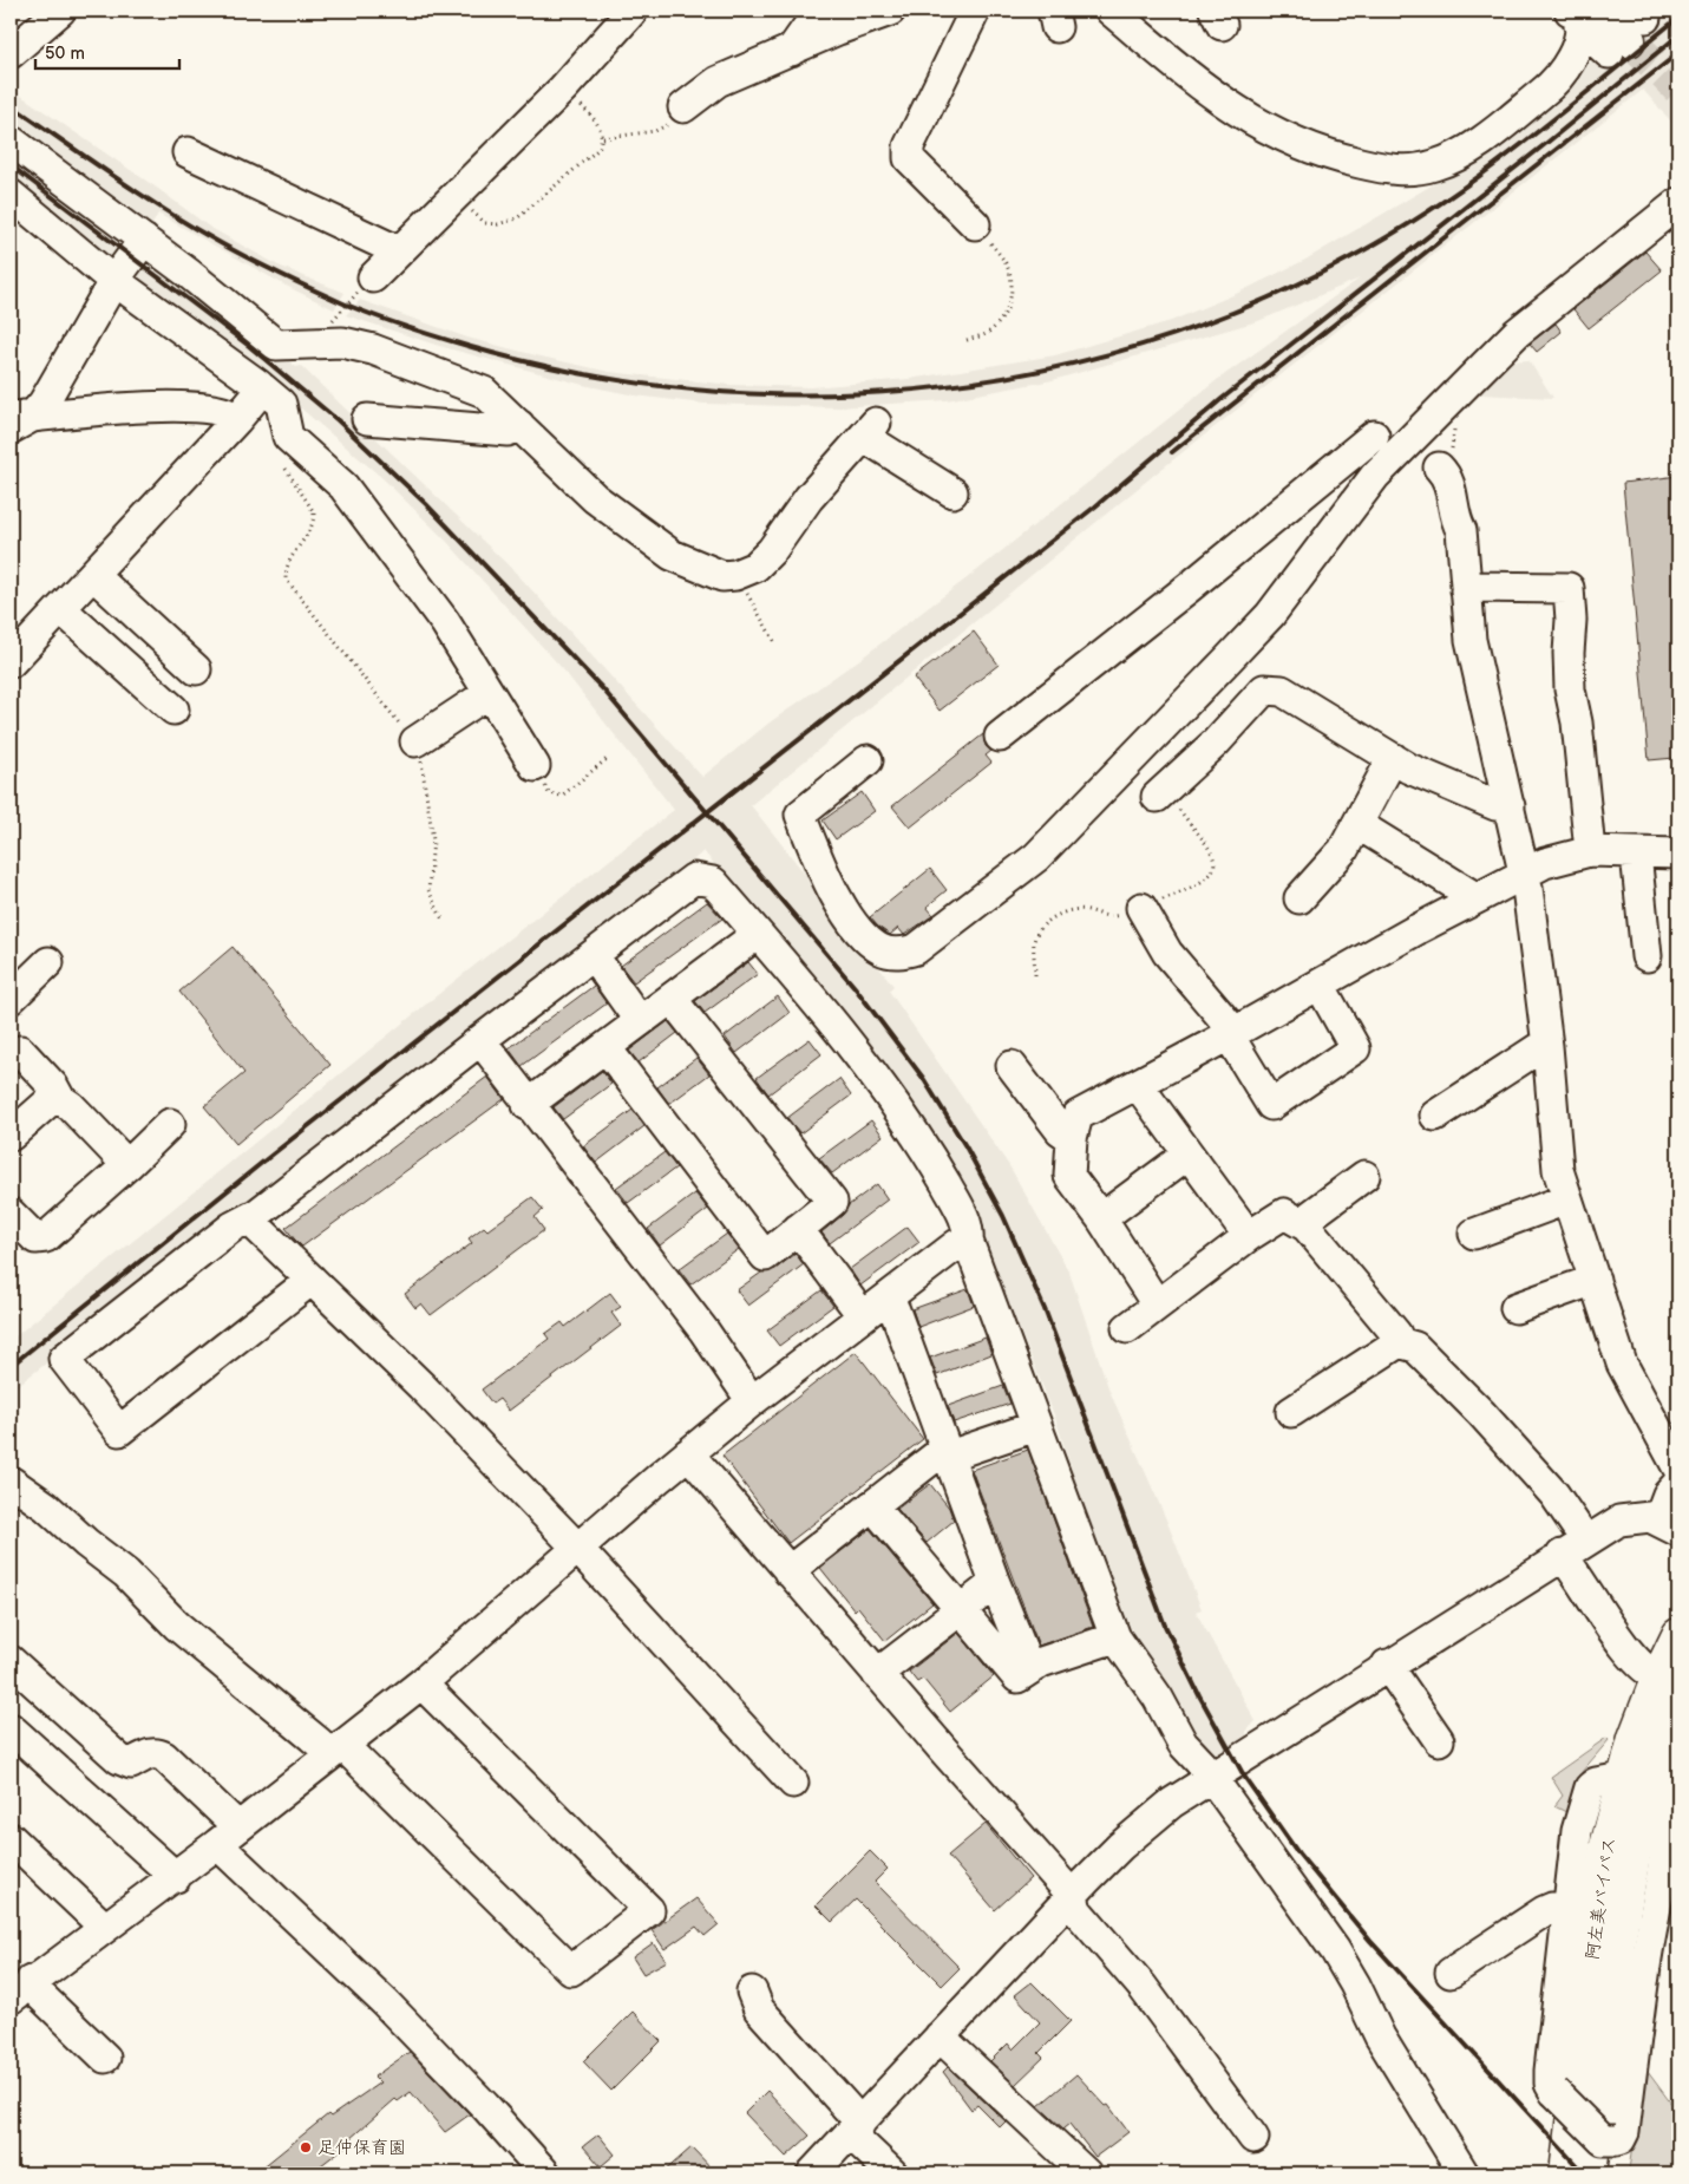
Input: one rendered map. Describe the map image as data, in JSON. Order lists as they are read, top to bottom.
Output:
{
  "streets": {
    "main road": ["阿左美バイパス"]
  },
  "places": ["足仲保育園"],
  "scale_bar": "50 m"
}
